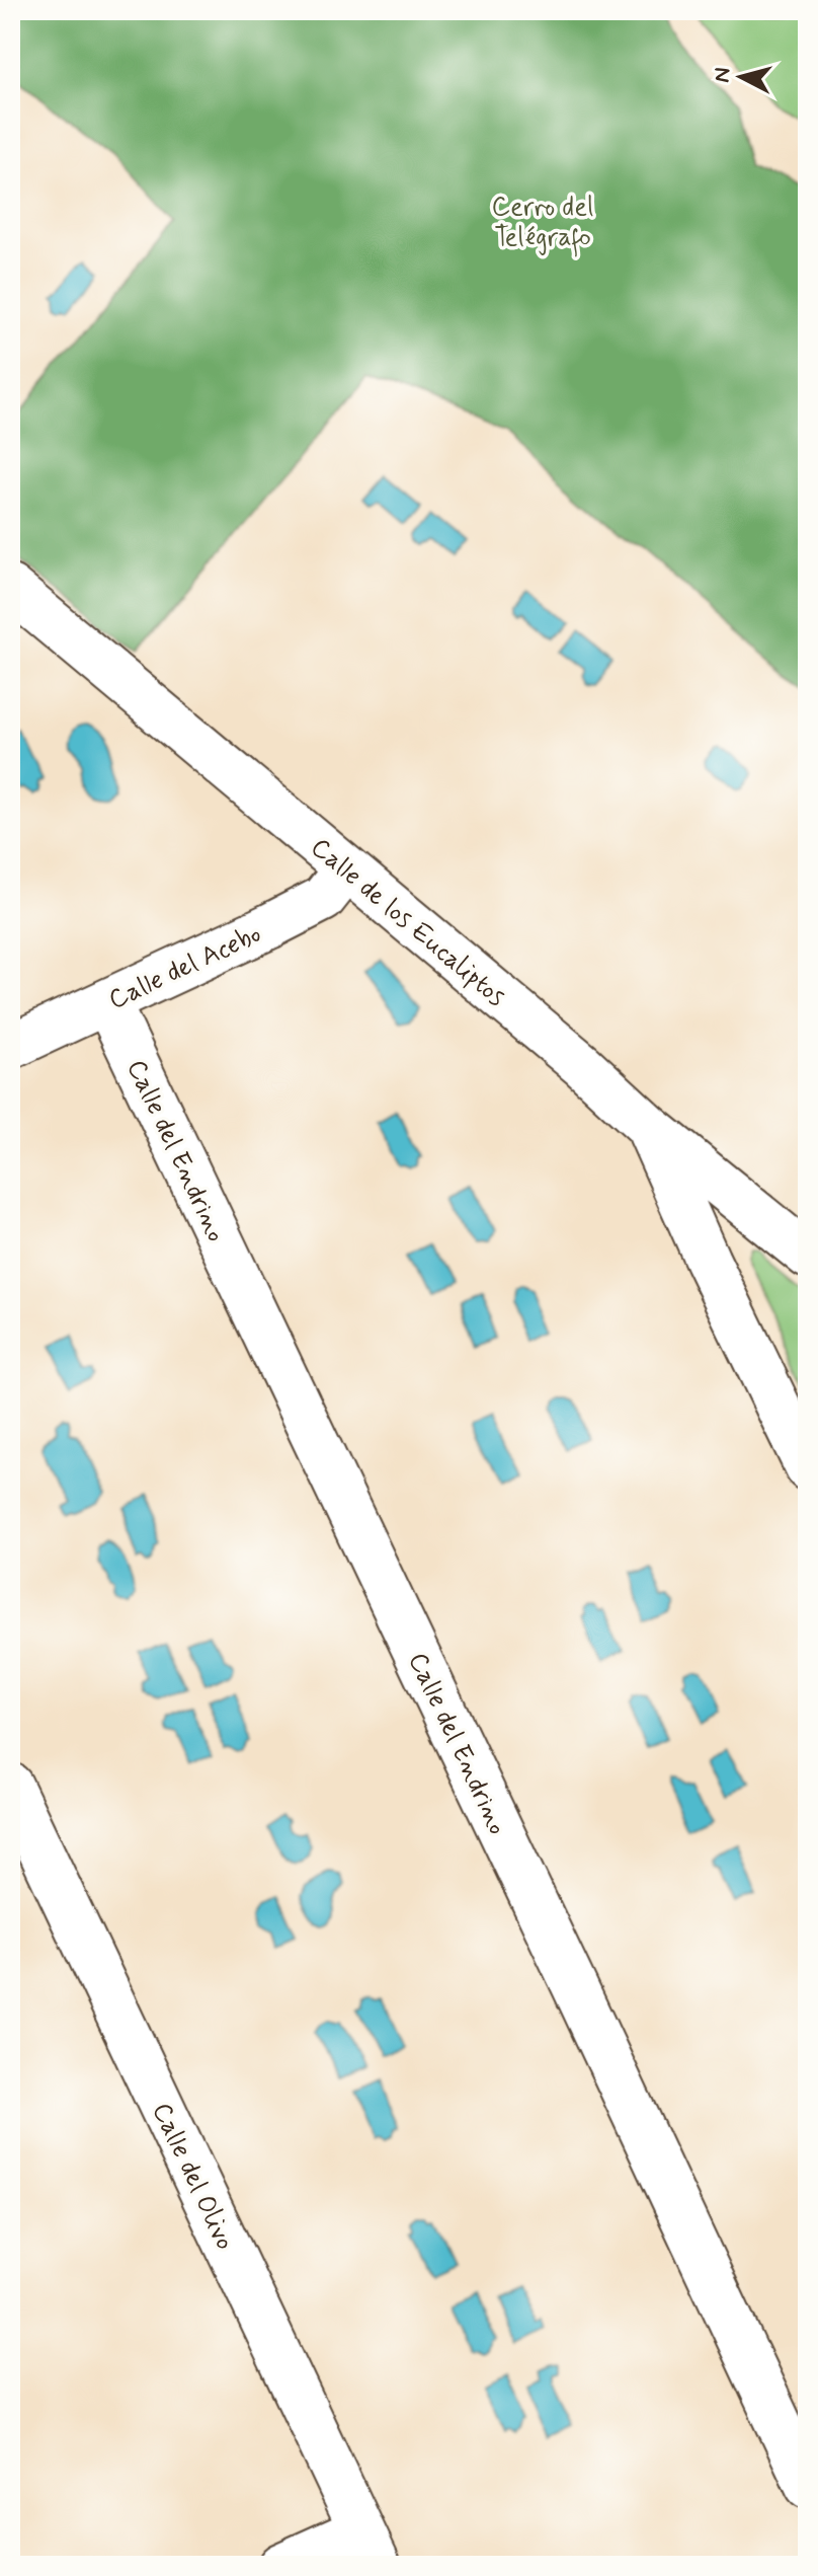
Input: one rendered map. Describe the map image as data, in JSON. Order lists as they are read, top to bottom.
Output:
{
  "streets": {
    "street": [
      "Calle de los Eucaliptos",
      "Calle del Acebo",
      "Calle del Endrino",
      "Calle del Olivo"
    ]
  },
  "crossings": [
    ["Calle de los Eucaliptos", "Calle del Acebo"],
    ["Calle del Acebo", "Calle del Endrino"]
  ],
  "parks": ["Cerro del Telégrafo"],
  "north": "left"
}
